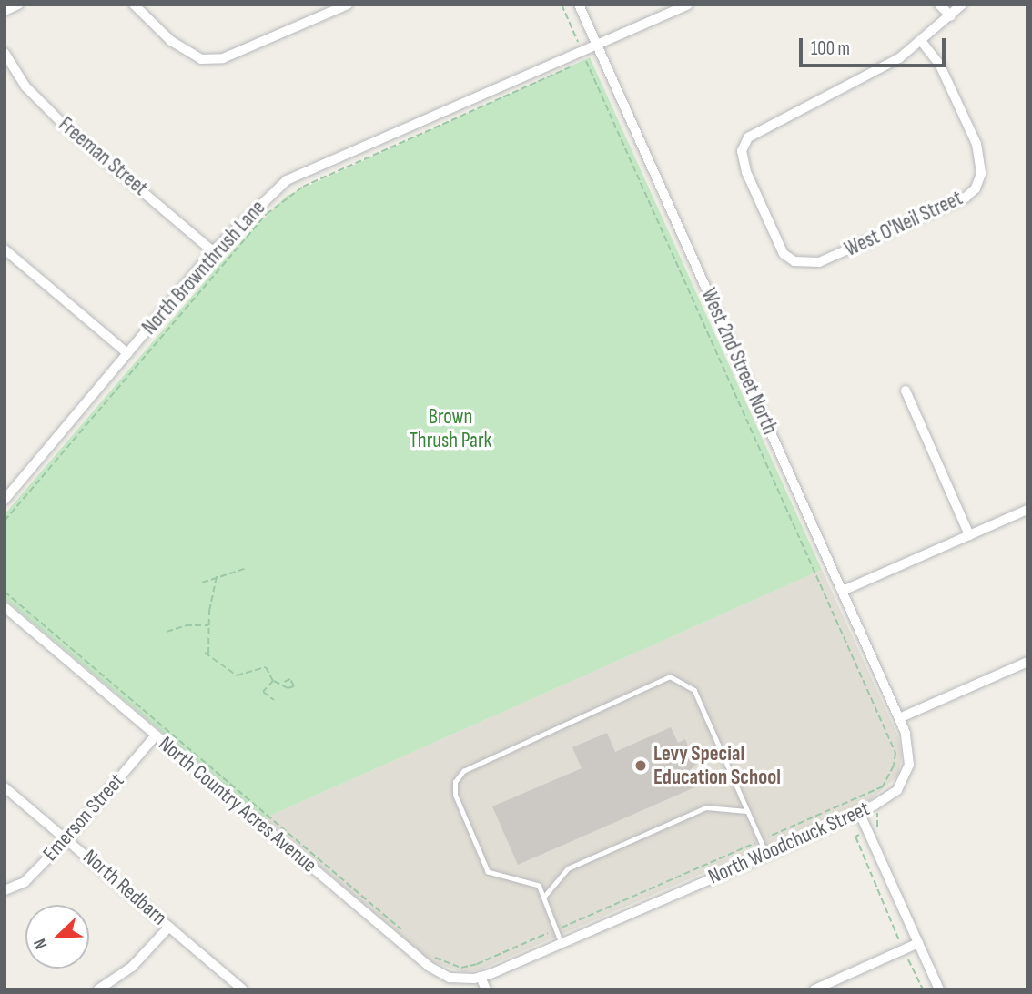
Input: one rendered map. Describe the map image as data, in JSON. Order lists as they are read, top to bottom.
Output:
{
  "streets": {
    "street": [
      "Freeman Street",
      "West O'Neil Street",
      "North Brownthrush Lane",
      "West 2nd Street North",
      "North Country Acres Avenue",
      "Emerson Street",
      "North Woodchuck Street",
      "North Redbarn"
    ]
  },
  "crossings": [
    ["Freeman Street", "North Brownthrush Lane"],
    ["North Brownthrush Lane", "West 2nd Street North"],
    ["West 2nd Street North", "North Woodchuck Street"],
    ["North Country Acres Avenue", "Emerson Street"],
    ["North Country Acres Avenue", "North Woodchuck Street"],
    ["Emerson Street", "North Redbarn"]
  ],
  "parks": ["Brown Thrush Park"],
  "places": ["Levy Special Education School"],
  "scale_bar": "100 m",
  "north": "bottom left"
}
